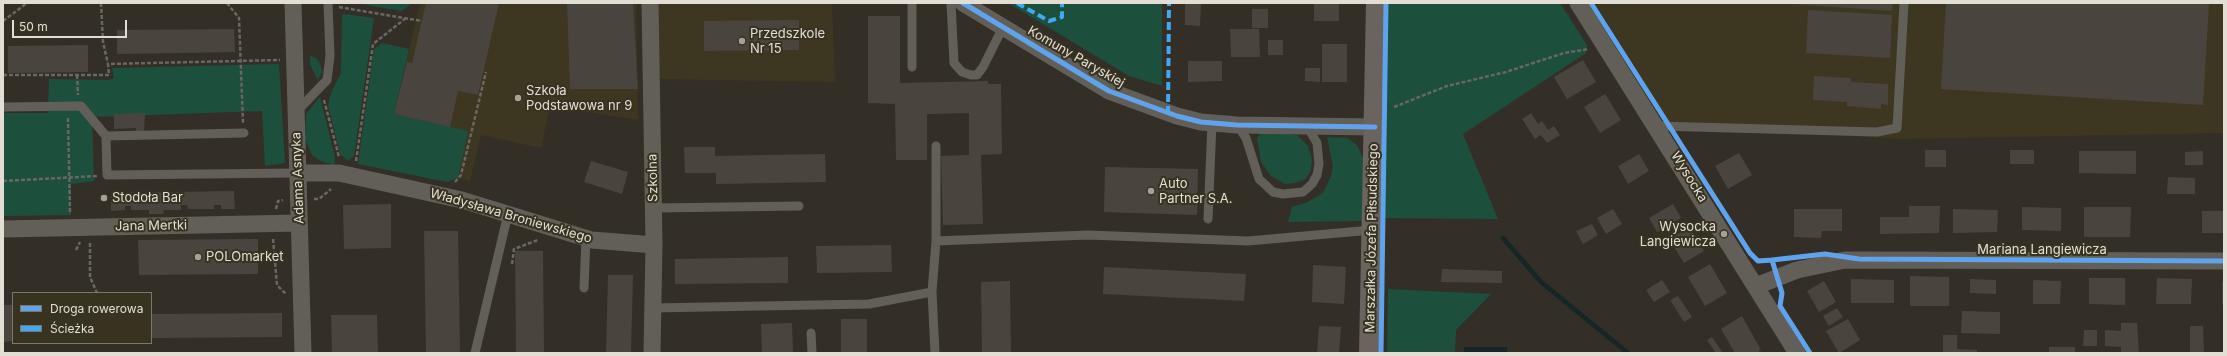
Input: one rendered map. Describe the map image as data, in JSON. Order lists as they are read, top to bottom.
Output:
{
  "streets": {
    "street": [
      "Komuny Paryskiej",
      "Wysocka",
      "Adama Asnyka",
      "Szkolna",
      "Władysława Broniewskiego",
      "Jana Mertki",
      "Marszałka Józefa Piłsudskiego",
      "Mariana Langiewicza"
    ]
  },
  "crossings": [
    ["Komuny Paryskiej", "Marszałka Józefa Piłsudskiego"],
    ["Wysocka", "Mariana Langiewicza"],
    ["Adama Asnyka", "Władysława Broniewskiego"],
    ["Adama Asnyka", "Jana Mertki"],
    ["Szkolna", "Władysława Broniewskiego"]
  ],
  "places": [
    "Przedszkole Nr 15",
    "Szkoła Podstawowa nr 9",
    "Auto Partner S.A.",
    "Stodoła Bar",
    "Wysocka Langiewicza",
    "POLOmarket"
  ],
  "legend": ["Droga rowerowa", "Ścieżka"],
  "scale_bar": "50 m"
}
